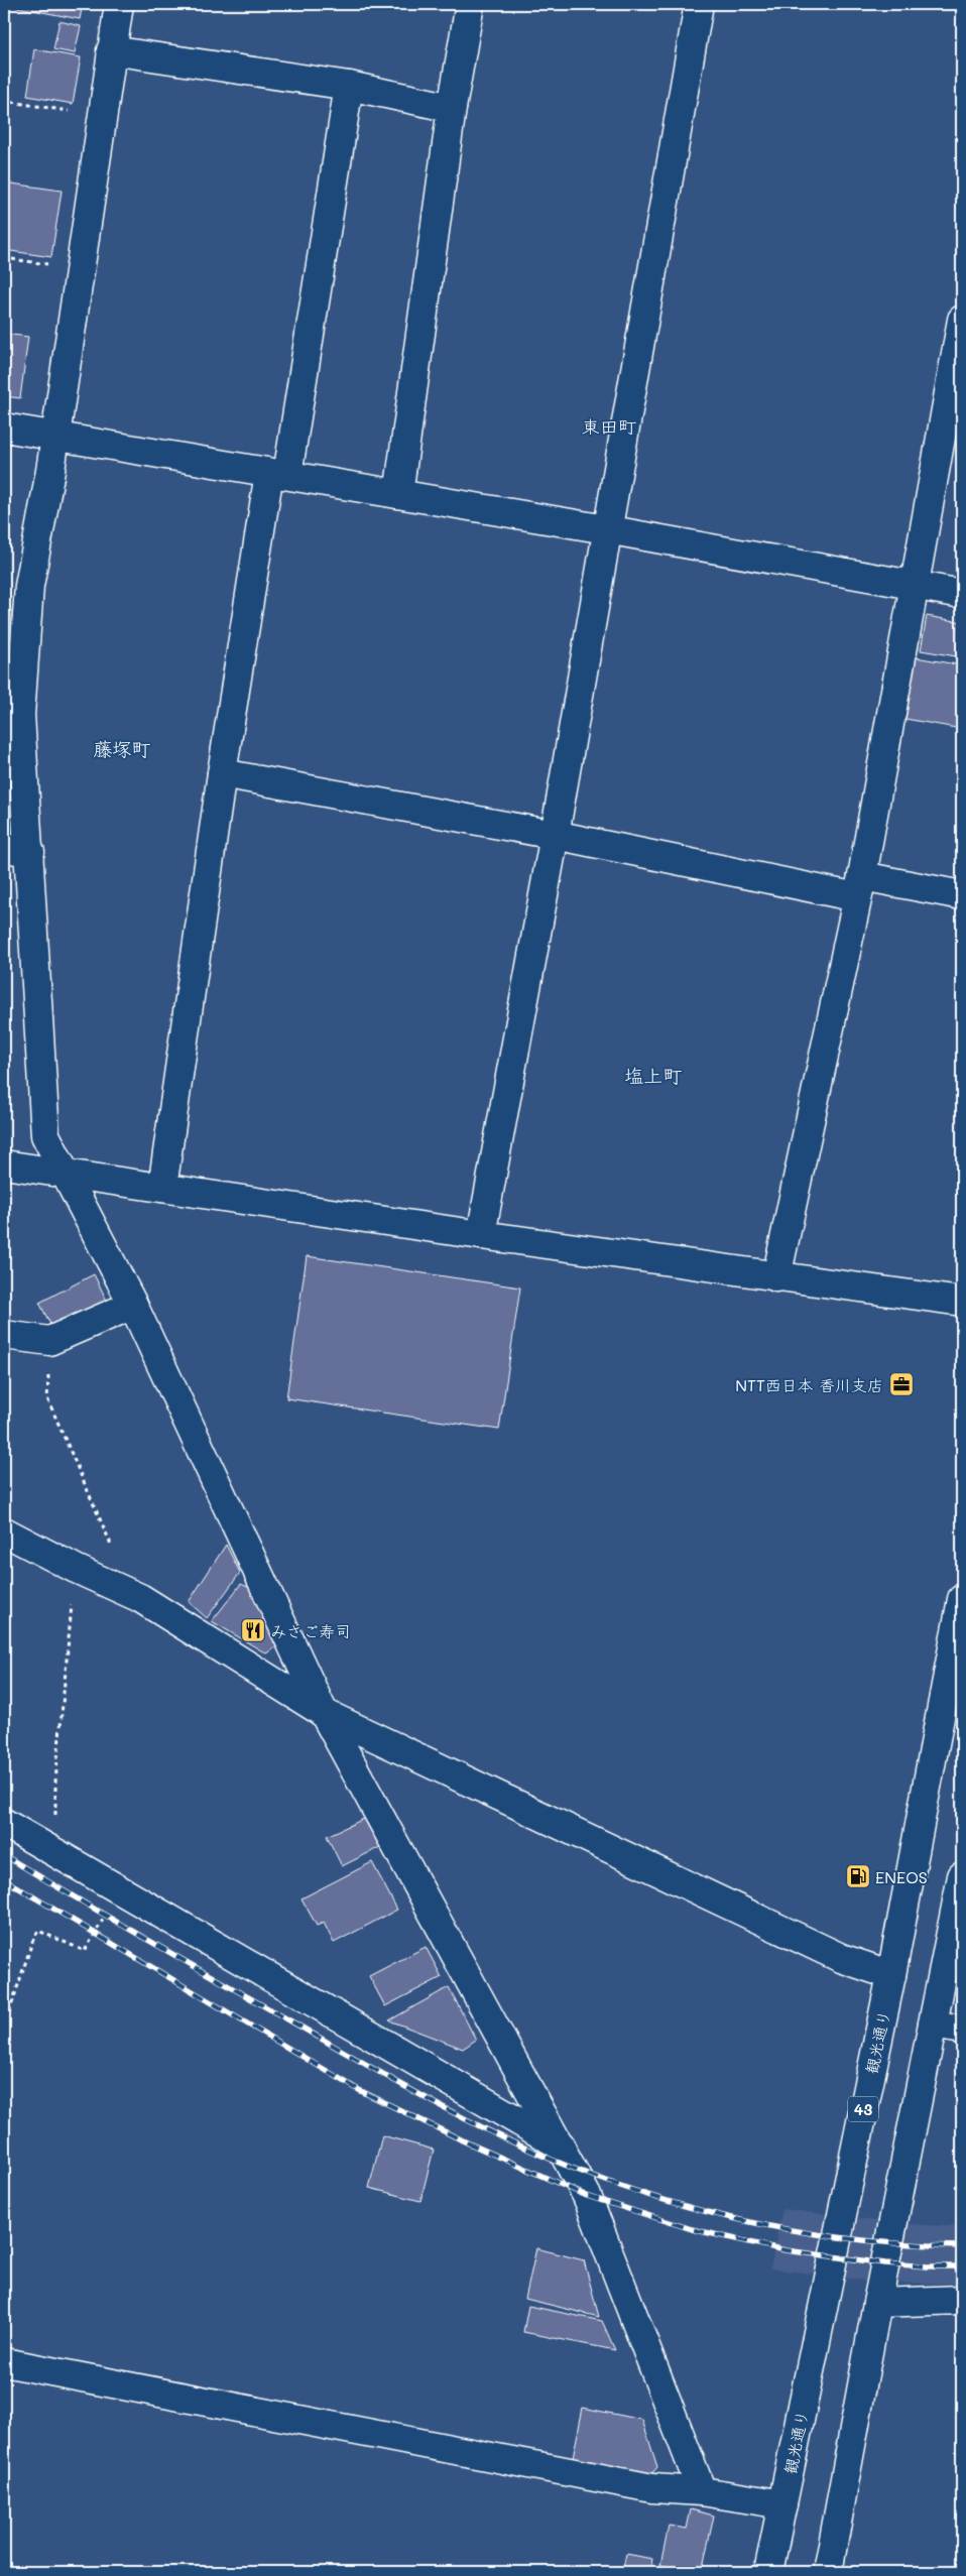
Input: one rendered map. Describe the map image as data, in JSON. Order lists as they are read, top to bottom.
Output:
{
  "streets": {
    "street": ["観光通り", "43"]
  },
  "districts": ["東田町", "藤塚町", "塩上町"],
  "places": {
    "office": ["NTT西日本 香川支店"],
    "restaurant": ["みさご寿司"],
    "fuel station": ["ENEOS"]
  }
}
